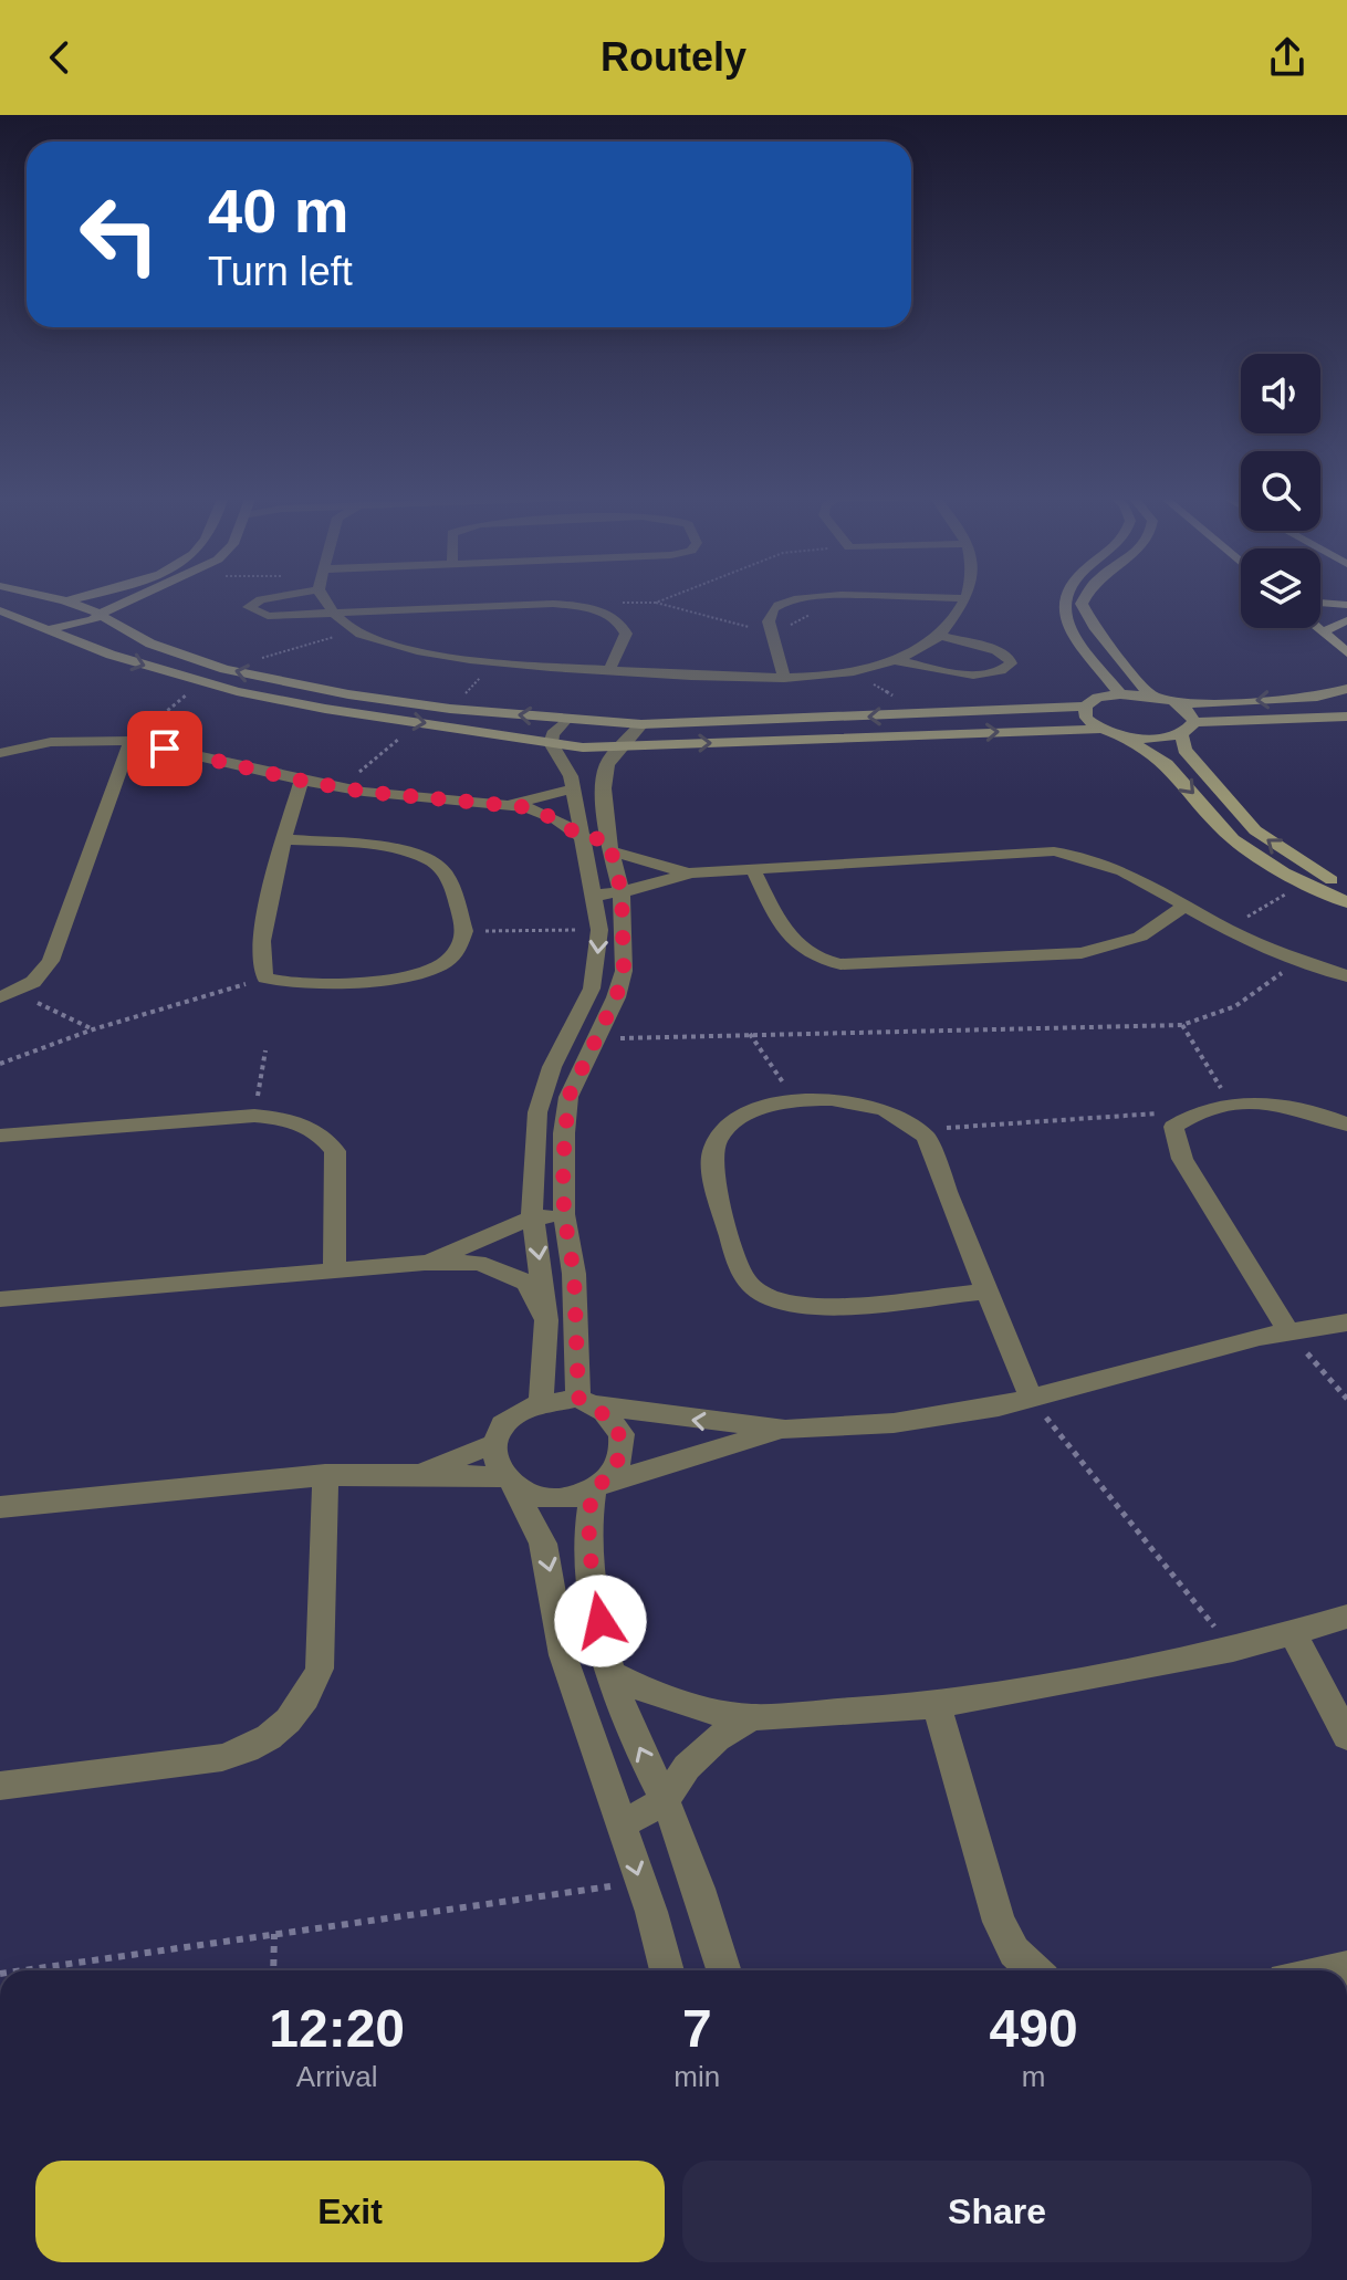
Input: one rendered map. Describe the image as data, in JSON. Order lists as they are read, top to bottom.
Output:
{
  "page": {
    "header": "Routely",
    "turn": ["40 m", "Turn left"],
    "eta": [
      "12:20",
      "Arrival",
      "7",
      "min",
      "490",
      "m"
    ],
    "buttons": ["Exit", "Share"]
  }
}
